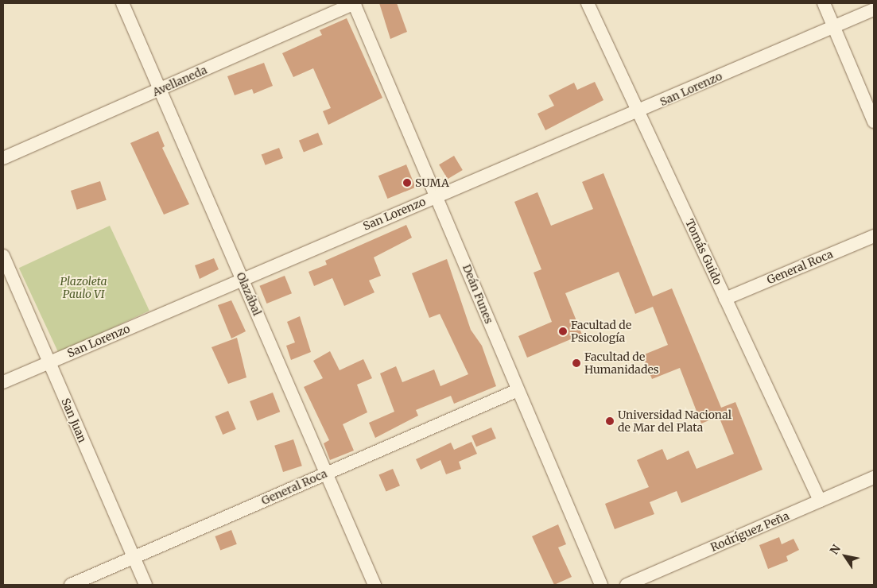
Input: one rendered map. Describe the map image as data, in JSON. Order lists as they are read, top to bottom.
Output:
{
  "streets": {
    "street": [
      "Avellaneda",
      "San Lorenzo",
      "Tomás Guido",
      "General Roca",
      "Olazábal",
      "Deán Funes",
      "San Juan",
      "Rodríguez Peña"
    ]
  },
  "crossings": [
    ["Avellaneda", "Olazábal"],
    ["Avellaneda", "Deán Funes"],
    ["San Lorenzo", "Tomás Guido"],
    ["San Lorenzo", "Olazábal"],
    ["San Lorenzo", "Deán Funes"],
    ["San Lorenzo", "San Juan"],
    ["Tomás Guido", "General Roca"],
    ["Tomás Guido", "Rodríguez Peña"],
    ["General Roca", "Olazábal"],
    ["General Roca", "Deán Funes"],
    ["General Roca", "San Juan"]
  ],
  "parks": ["Plazoleta Paulo VI"],
  "places": [
    "SUMA",
    "Facultad de Psicología",
    "Facultad de Humanidades",
    "Universidad Nacional de Mar del Plata"
  ],
  "north": "top left"
}
